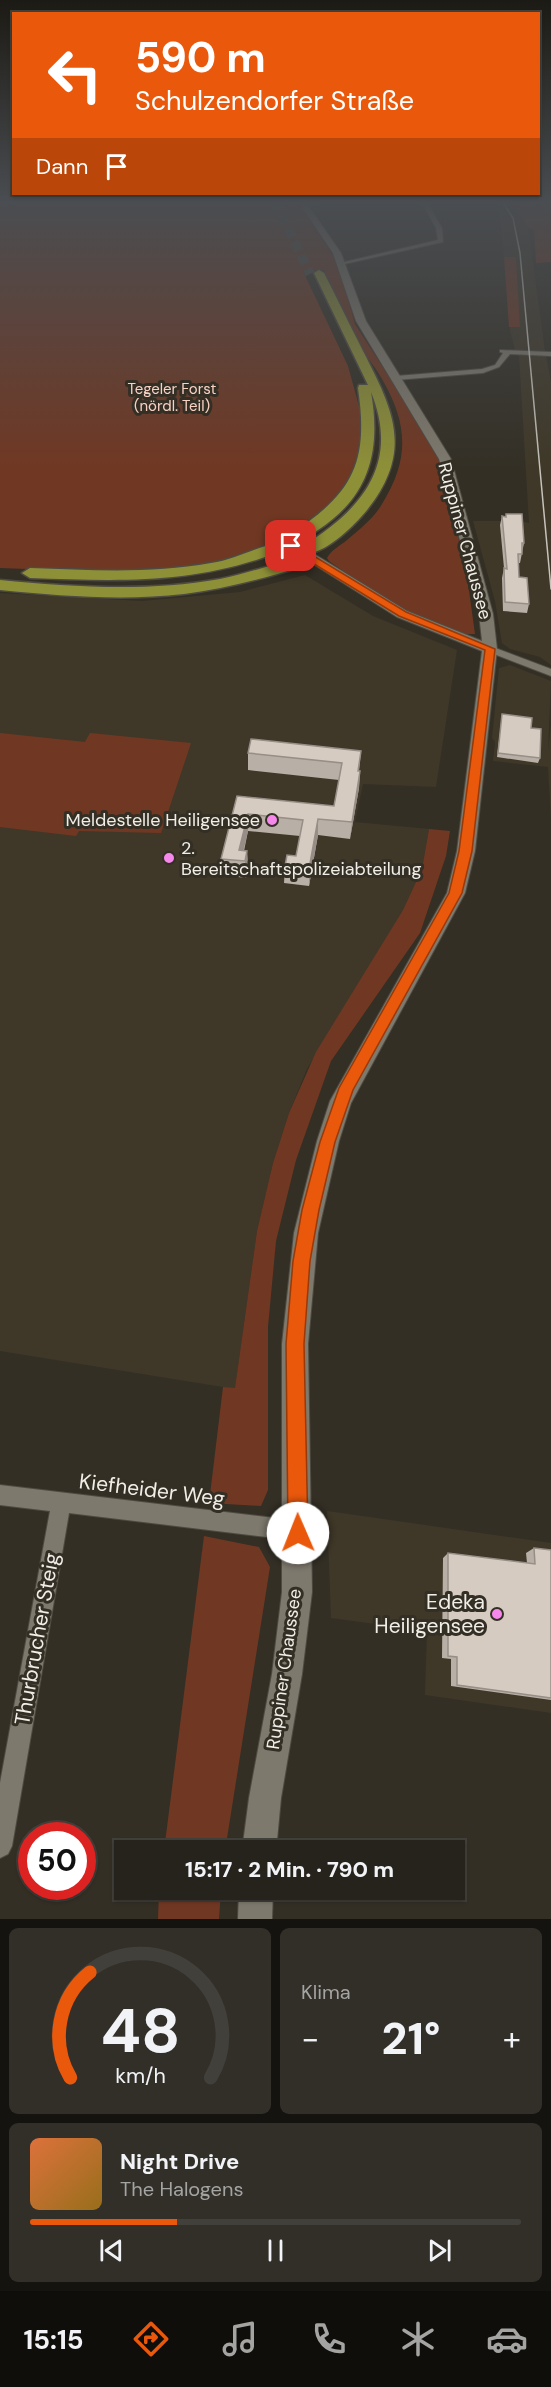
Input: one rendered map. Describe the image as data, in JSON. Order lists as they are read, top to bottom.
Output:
{
  "streets": {
    "street": ["Ruppiner Chaussee", "Kiefheider Weg", "Thurbrucher Steig"]
  },
  "crossings": [
    ["Ruppiner Chaussee", "Kiefheider Weg"],
    ["Kiefheider Weg", "Thurbrucher Steig"]
  ],
  "parks": ["Tegeler Forst (nördl. Teil)"],
  "places": ["Meldestelle Heiligensee", "2. Bereitschaftspolizeiabteilung", "Edeka Heiligensee"],
  "page": {
    "turn": ["590 m", "Schulzendorfer Straße"],
    "then": "Dann",
    "limit": "50",
    "trip": "15:17 · 2 Min. · 790 m",
    "tile": "Klima",
    "heat": ["−", "21°", "+"],
    "song": ["Night Drive", "The Halogens"],
    "tabs": "15:15",
    "gauge": ["48", "km/h"]
  }
}
